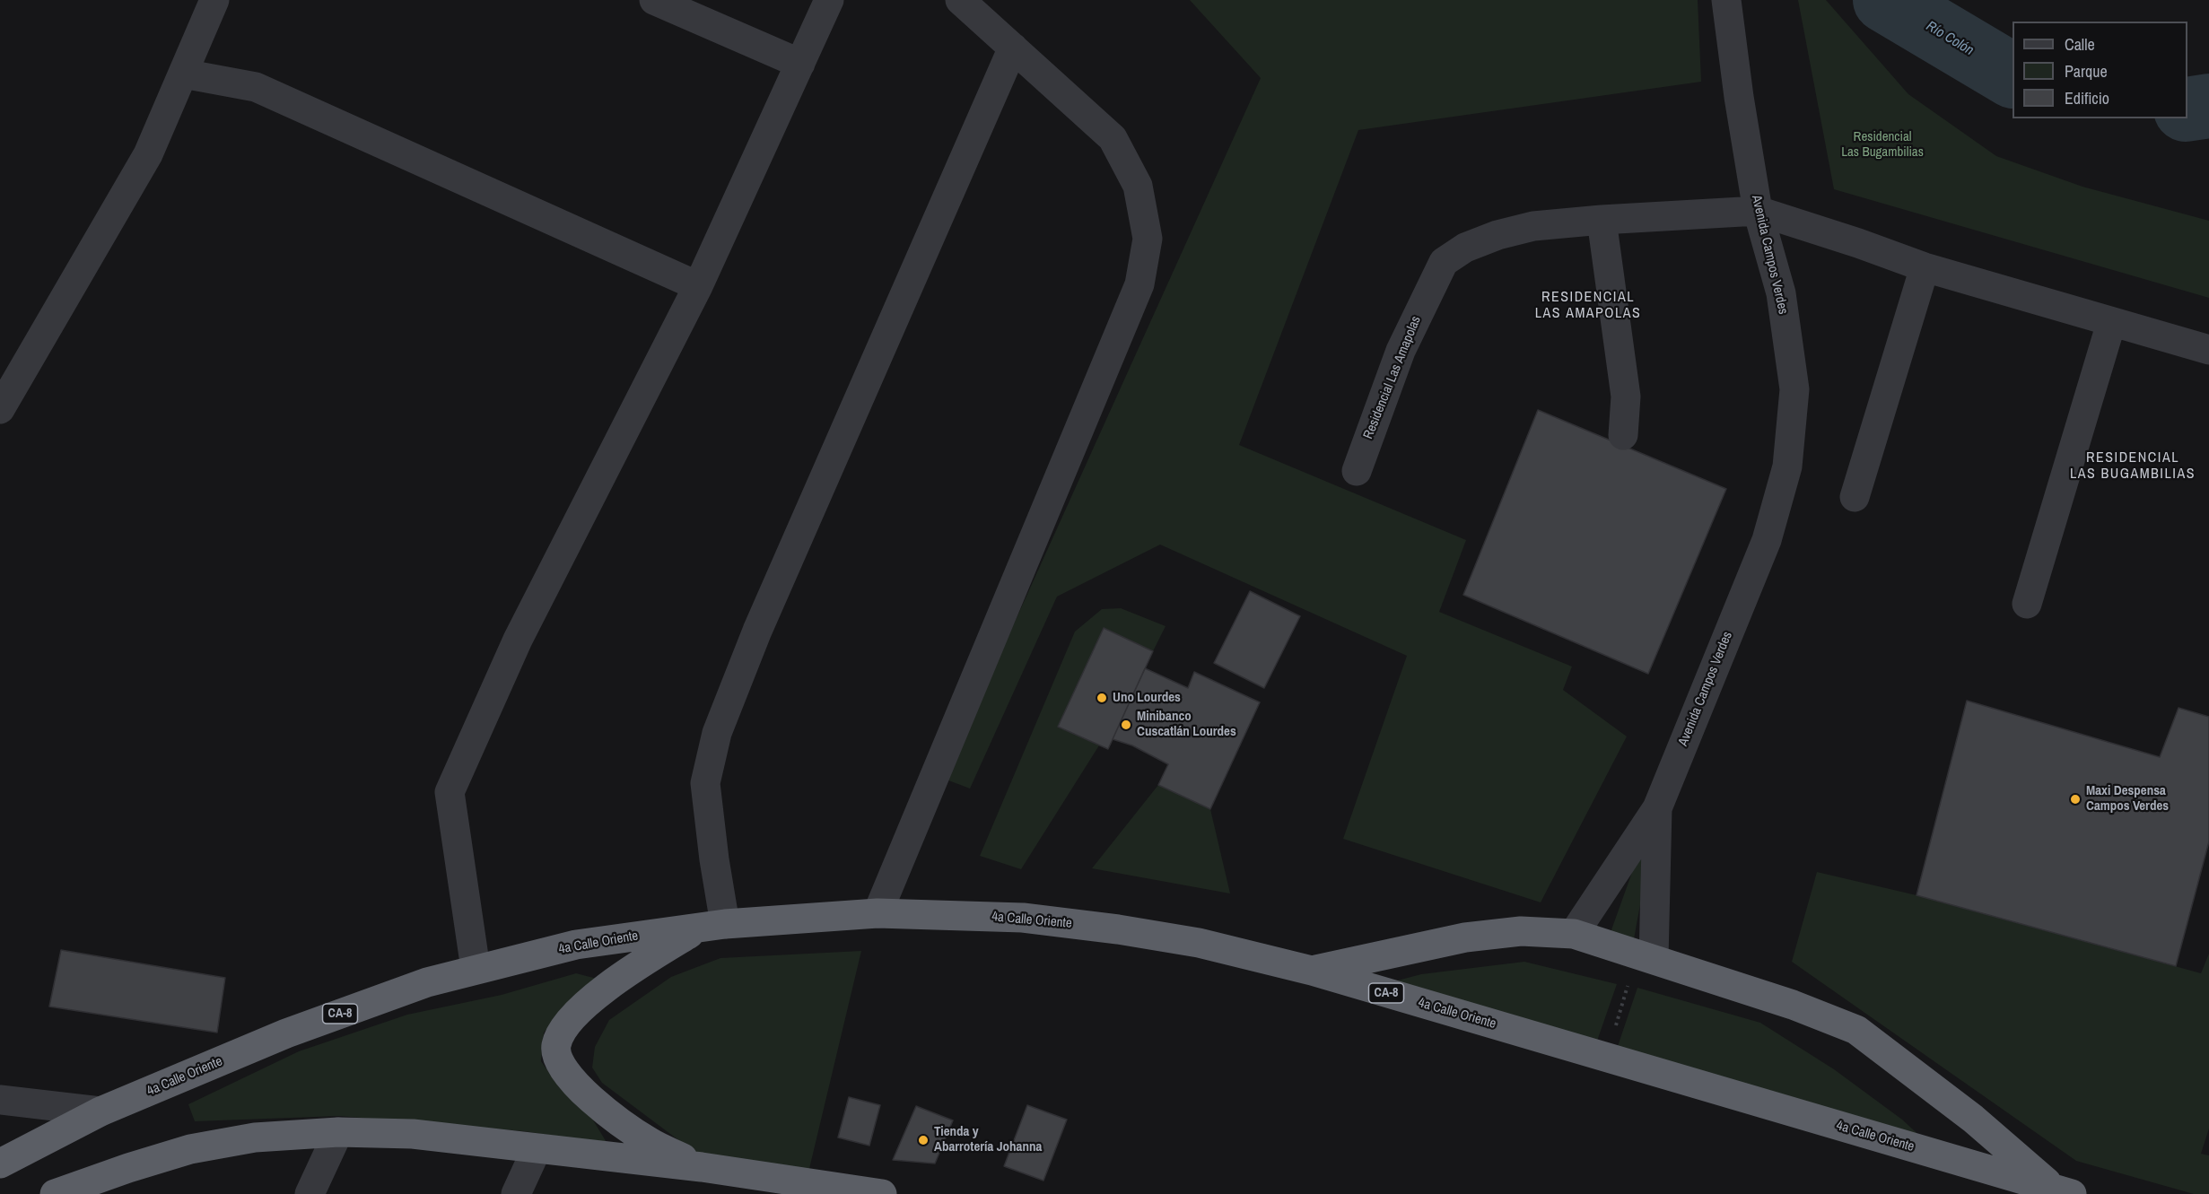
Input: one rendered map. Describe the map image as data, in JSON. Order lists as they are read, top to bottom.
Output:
{
  "streets": {
    "highway": ["4a Calle Oriente", "CA-8"],
    "street": ["Avenida Campos Verdes", "Residencial Las Amapolas"]
  },
  "crossings": [
    ["Avenida Campos Verdes", "Residencial Las Amapolas"]
  ],
  "districts": ["RESIDENCIAL LAS AMAPOLAS", "RESIDENCIAL LAS BUGAMBILIAS"],
  "water": ["Río Colón"],
  "parks": ["Residencial Las Bugambilias"],
  "places": [
    "Uno Lourdes",
    "Minibanco Cuscatlán Lourdes",
    "Maxi Despensa Campos Verdes",
    "Tienda y Abarrotería Johanna"
  ],
  "legend": ["Calle", "Parque", "Edificio"]
}
